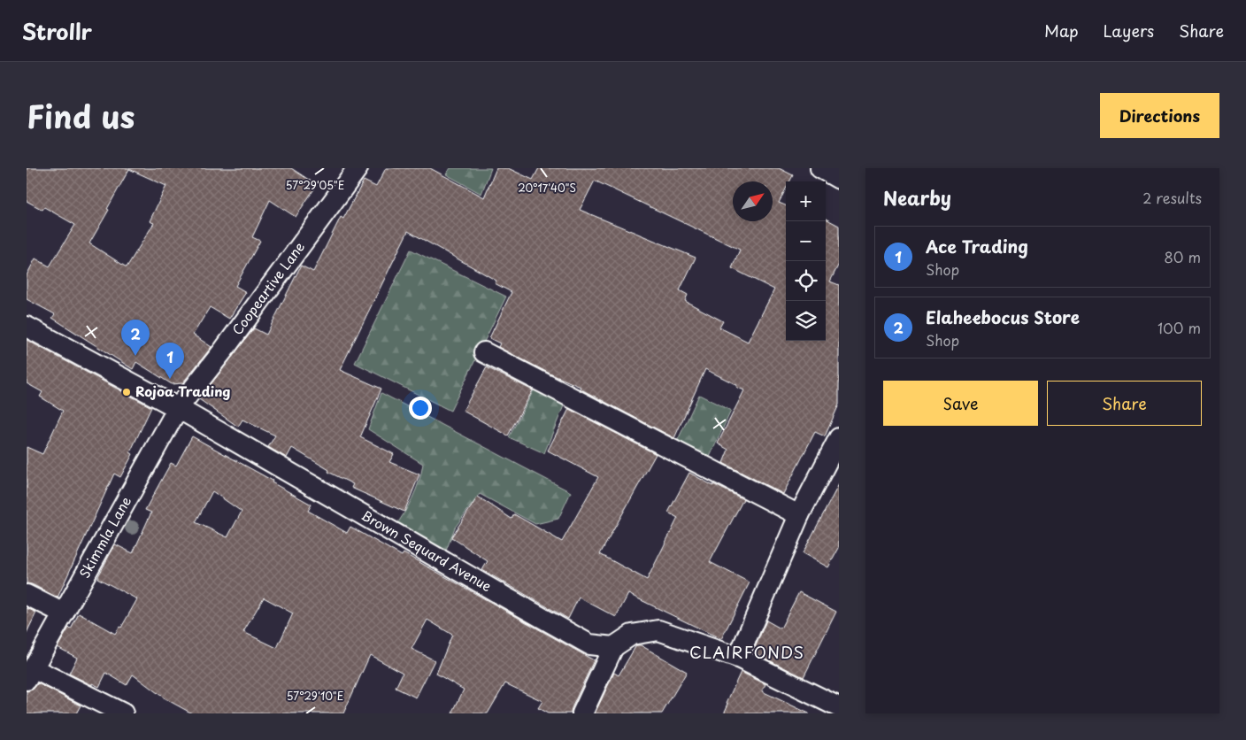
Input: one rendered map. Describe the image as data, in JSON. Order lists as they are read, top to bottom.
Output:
{
  "streets": {
    "street": ["Coopeartive Lane", "Skimmla Lane", "Brown Sequard Avenue"]
  },
  "crossings": [
    ["Coopeartive Lane", "Skimmla Lane"],
    ["Coopeartive Lane", "Brown Sequard Avenue"],
    ["Skimmla Lane", "Brown Sequard Avenue"]
  ],
  "districts": ["CLAIRFONDS"],
  "places": ["Rojoa Trading"],
  "north": "top right",
  "page": {
    "header": "Strollr",
    "nav": ["Map", "Layers", "Share"],
    "title": "Find us",
    "buttons": [
      "Directions",
      ["Save", "Share"]
    ],
    "heading": ["Nearby", "2 results"],
    "map_buttons": ["+", "−"],
    "list": [
      {
        "mark": "1",
        "name": "Ace Trading",
        "note": "Shop",
        "value": "80 m"
      },
      {
        "mark": "2",
        "name": "Elaheebocus Store",
        "note": "Shop",
        "value": "100 m"
      }
    ],
    "pins": ["2", "1"]
  },
  "coordinates": ["57°29'05\"E", "20°17'40\"S", "57°29'10\"E"]
}
